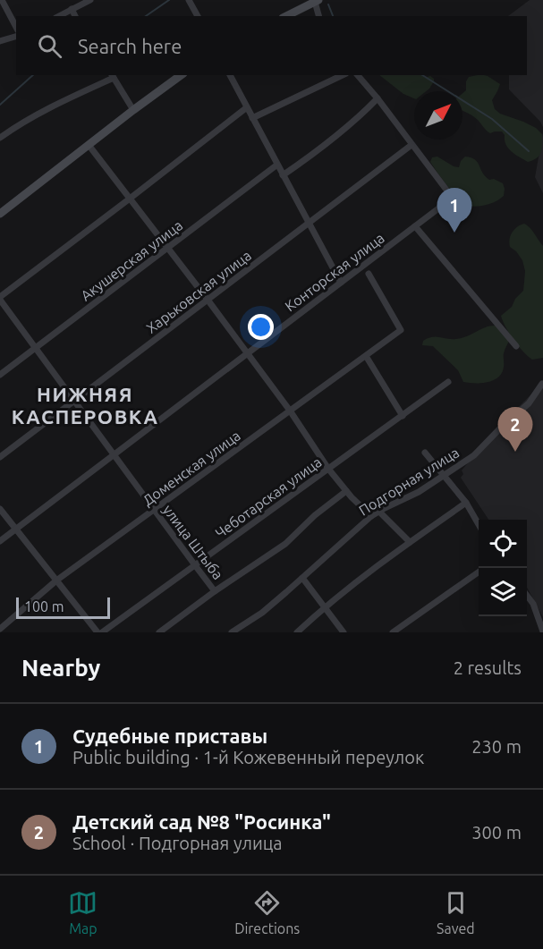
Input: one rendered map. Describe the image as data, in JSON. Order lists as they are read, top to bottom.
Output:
{
  "streets": {
    "street": [
      "Акушерская улица",
      "Конторская улица",
      "Харьковская улица",
      "Доменская улица",
      "Подгорная улица",
      "Чеботарская улица",
      "улица Штыба"
    ]
  },
  "crossings": [
    ["Акушерская улица", "улица Штыба"],
    ["Конторская улица", "улица Штыба"],
    ["Харьковская улица", "улица Штыба"],
    ["Доменская улица", "улица Штыба"],
    ["Чеботарская улица", "улица Штыба"]
  ],
  "districts": ["НИЖНЯЯ КАСПЕРОВКА"],
  "scale_bar": "100 m",
  "north": "top right",
  "page": {
    "search": "Search here",
    "pins": ["1", "2"],
    "scale": "100 m",
    "heading": ["Nearby", "2 results"],
    "list": [
      {
        "mark": "1",
        "name": "Судебные приставы",
        "note": "Public building · 1-й Кожевенный переулок",
        "value": "230 m"
      },
      {
        "mark": "2",
        "name": "Детский сад №8 \"Росинка\"",
        "note": "School · Подгорная улица",
        "value": "300 m"
      }
    ],
    "nav": ["Map", "Directions", "Saved"]
  }
}
